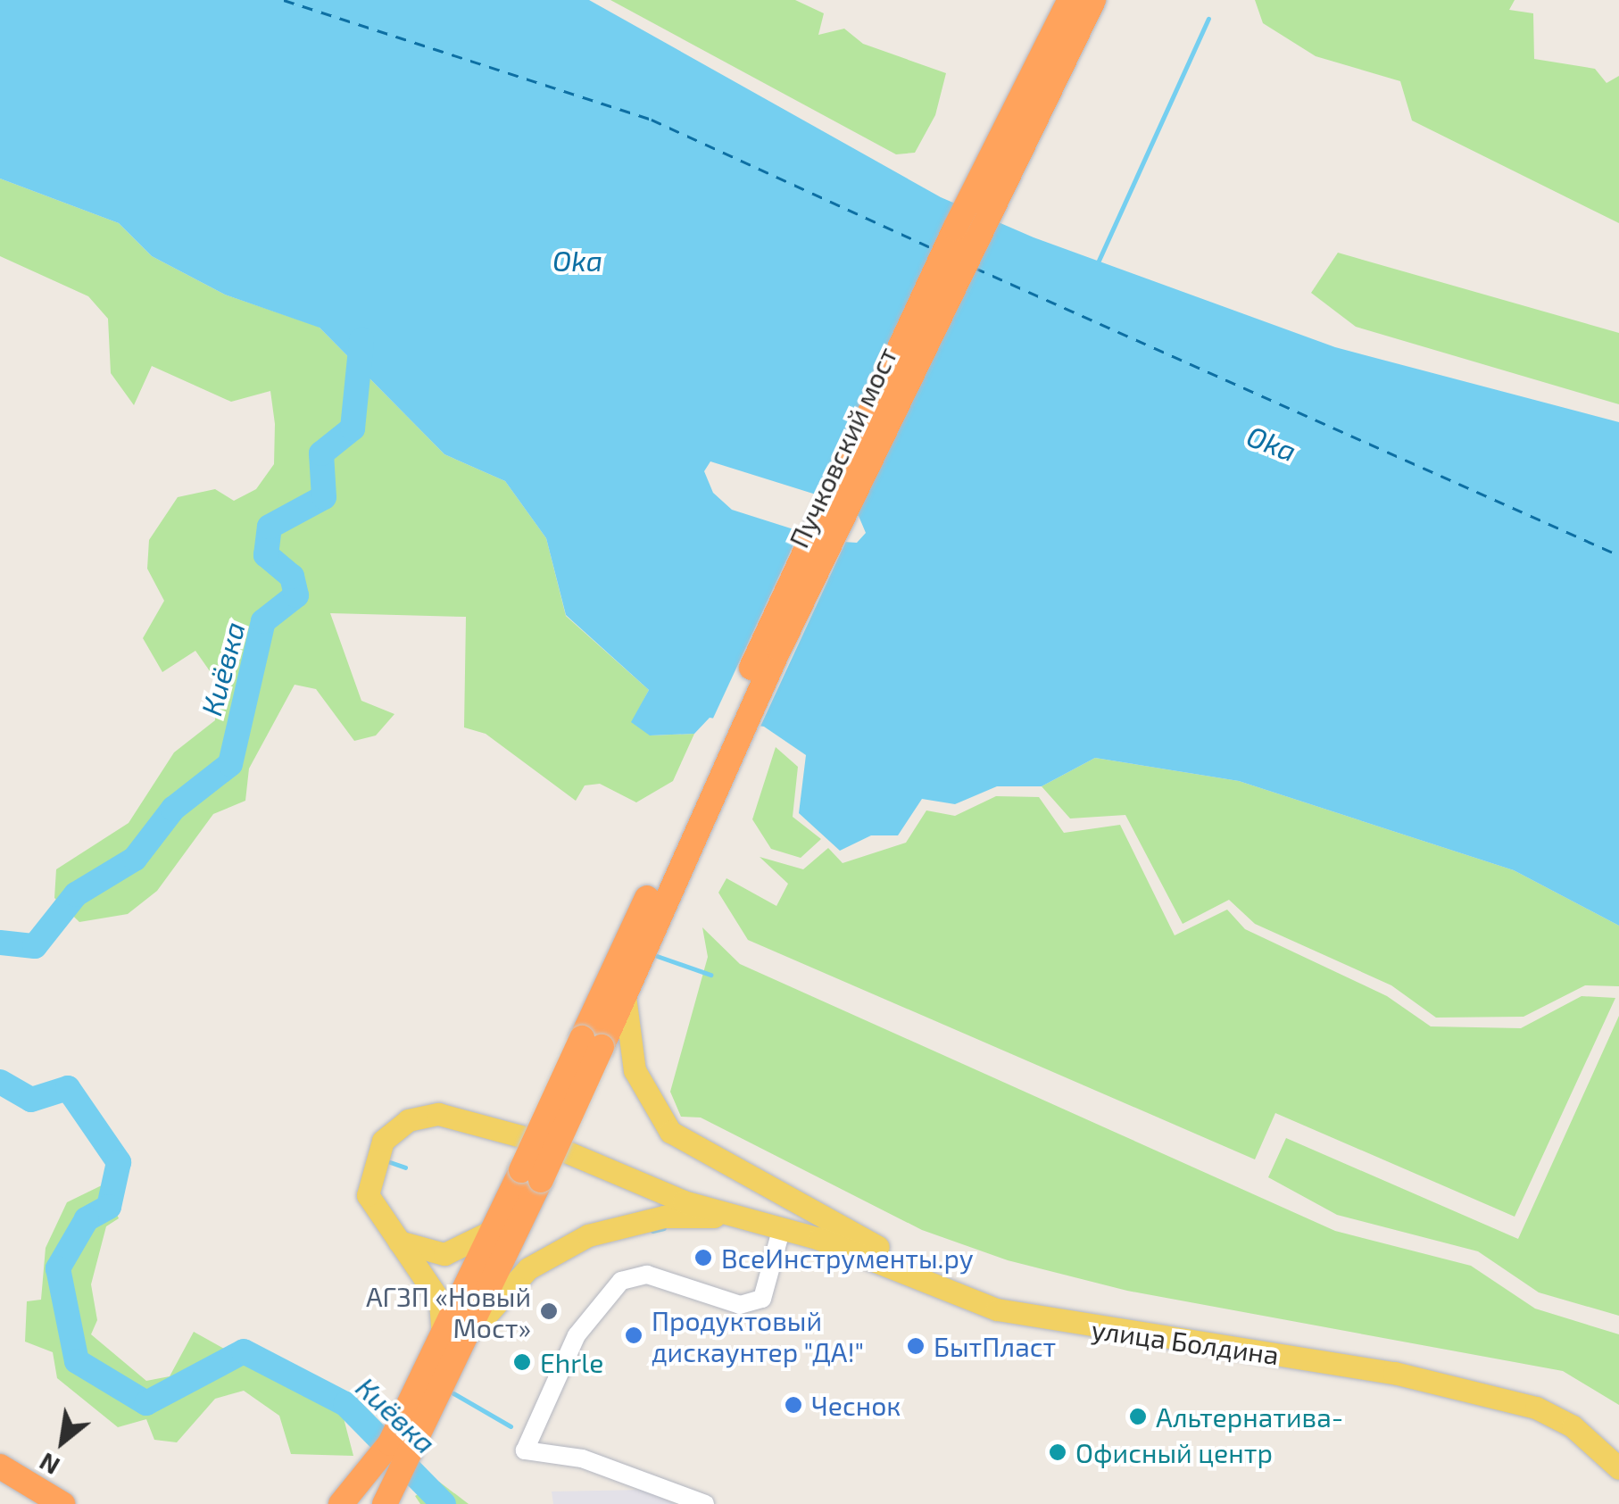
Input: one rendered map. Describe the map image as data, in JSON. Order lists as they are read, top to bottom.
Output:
{
  "streets": {
    "highway": ["Пучковский мост"],
    "main road": ["улица Болдина"]
  },
  "water": ["Oka", "Киёвка"],
  "places": [
    "ВсеИнструменты.ру",
    "АГЗП «Новый Мост»",
    "Продуктовый дискаунтер \"ДА!\"",
    "БытПласт",
    "Ehrle",
    "Чеснок",
    "Альтернатива-",
    "Офисный центр"
  ],
  "north": "bottom left"
}
